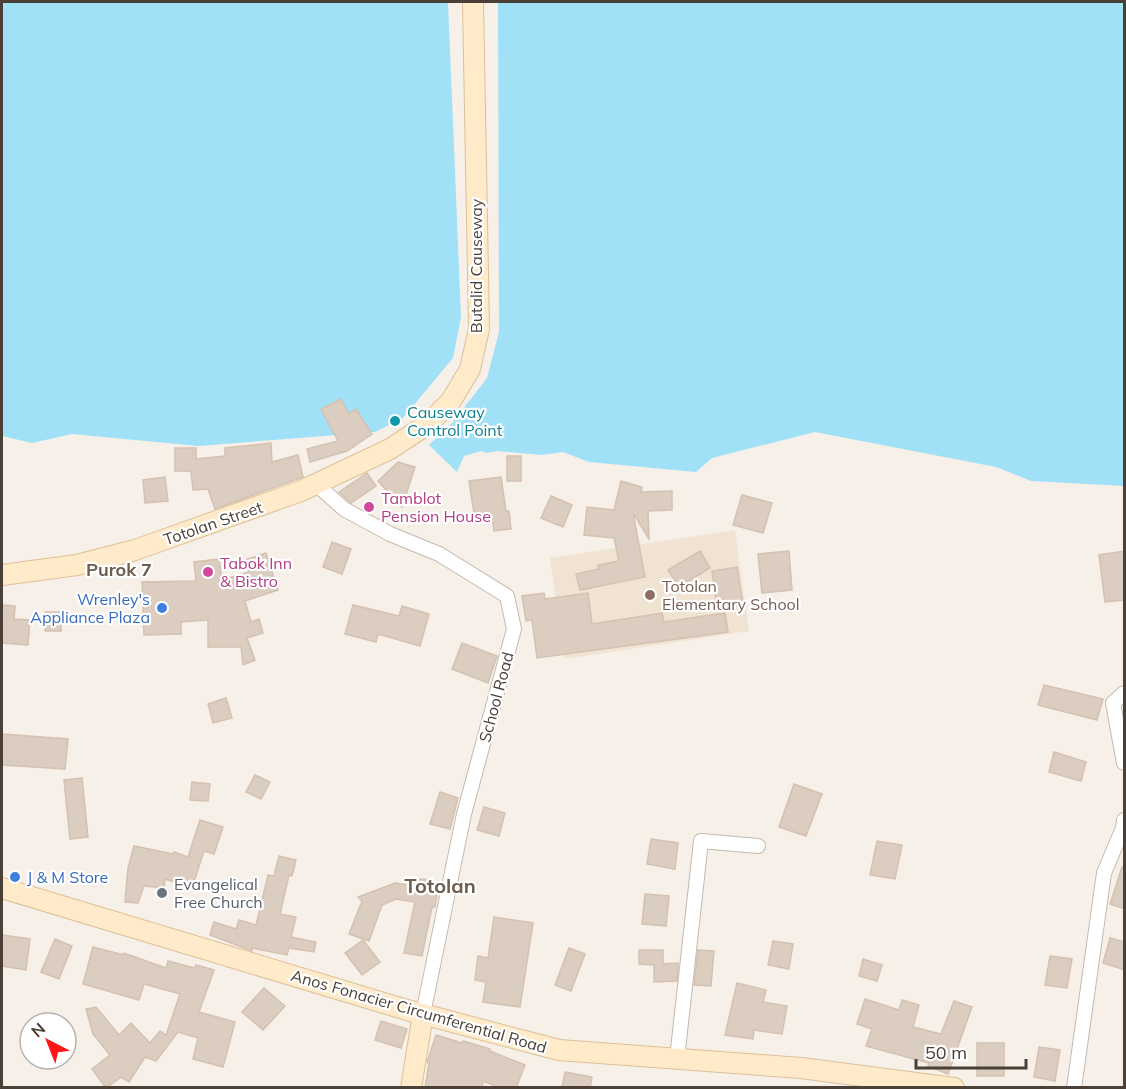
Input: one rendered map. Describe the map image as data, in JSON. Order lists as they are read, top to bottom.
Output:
{
  "streets": {
    "main road": ["Butalid Causeway", "Totolan Street", "Anos Fonacier Circumferential Road"],
    "street": ["School Road"]
  },
  "crossings": [
    ["Butalid Causeway", "Totolan Street"],
    ["Butalid Causeway", "School Road"],
    ["Totolan Street", "School Road"],
    ["School Road", "Anos Fonacier Circumferential Road"]
  ],
  "districts": ["Purok 7", "Totolan"],
  "places": [
    "Causeway Control Point",
    "Tamblot Pension House",
    "Tabok Inn & Bistro",
    "Totolan Elementary School",
    "Wrenley's Appliance Plaza",
    "J & M Store",
    "Evangelical Free Church"
  ],
  "scale_bar": "50 m",
  "north": "top left"
}
